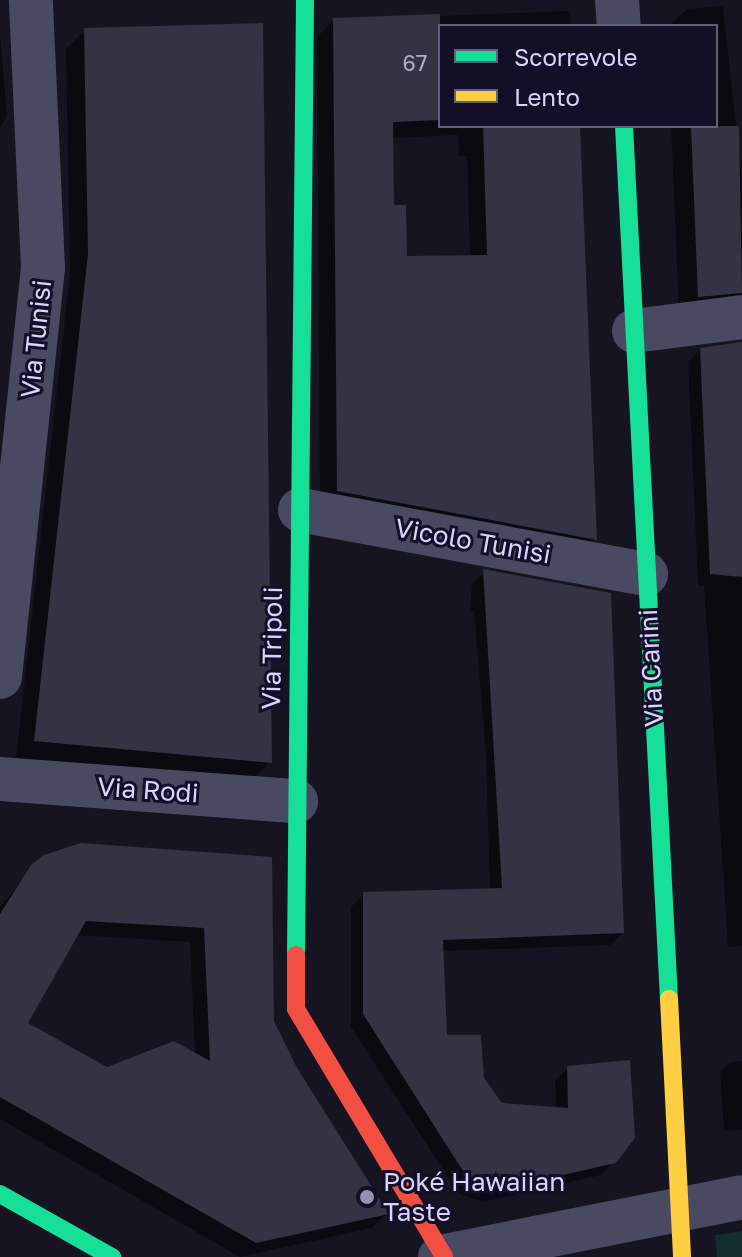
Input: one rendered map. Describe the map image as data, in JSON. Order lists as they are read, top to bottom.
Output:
{
  "streets": {
    "street": [
      "Via Tunisi",
      "Vicolo Tunisi",
      "Via Tripoli",
      "Via Carini",
      "Via Rodi"
    ]
  },
  "crossings": [
    ["Vicolo Tunisi", "Via Tripoli"],
    ["Vicolo Tunisi", "Via Carini"],
    ["Via Tripoli", "Via Rodi"]
  ],
  "places": ["Poké Hawaiian Taste"],
  "house_numbers": ["67"],
  "legend": ["Scorrevole", "Lento"]
}
